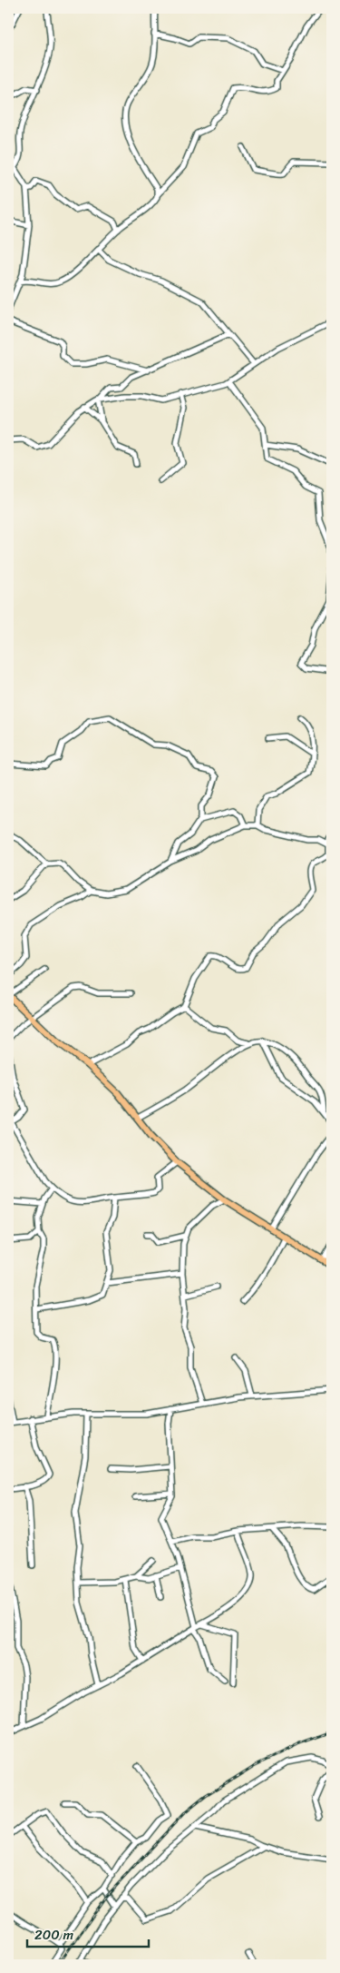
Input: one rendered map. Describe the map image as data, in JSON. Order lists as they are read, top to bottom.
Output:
{
  "scale_bar": "200 m"
}
